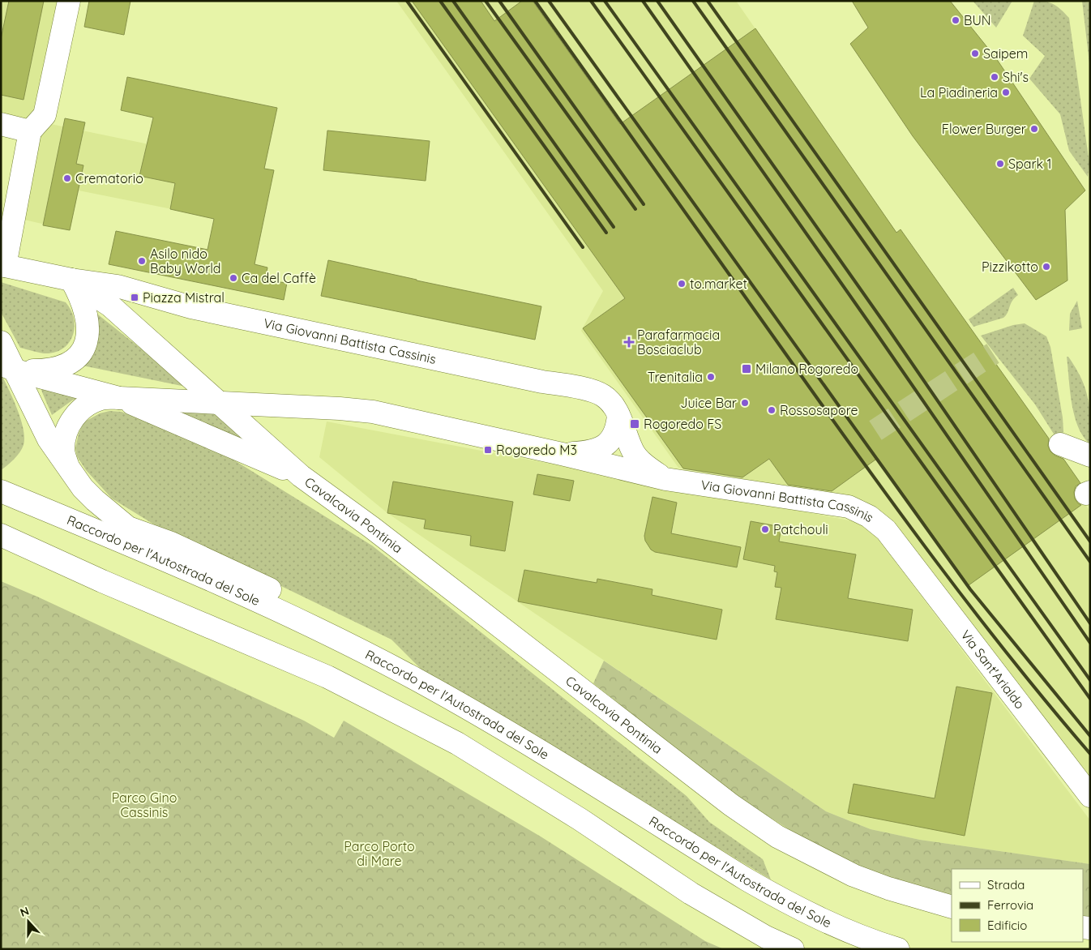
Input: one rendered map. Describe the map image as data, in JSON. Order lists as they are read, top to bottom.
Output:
{
  "streets": {
    "main road": [
      "Via Giovanni Battista Cassinis",
      "Cavalcavia Pontinia",
      "Raccordo per l'Autostrada del Sole",
      "Via Sant'Arialdo"
    ]
  },
  "crossings": [
    ["Via Giovanni Battista Cassinis", "Cavalcavia Pontinia"],
    ["Via Giovanni Battista Cassinis", "Via Sant'Arialdo"]
  ],
  "parks": ["Parco Gino Cassinis", "Parco Porto di Mare"],
  "places": {
    "other": [
      "BUN",
      "Saipem",
      "Shi's",
      "La Piadineria",
      "Flower Burger",
      "Spark 1",
      "Crematorio",
      "Asilo nido Baby World",
      "Pizzikotto",
      "Ca del Caffè",
      "to.market",
      "Trenitalia",
      "Juice Bar",
      "Rossosapore",
      "Patchouli"
    ],
    "transit": [
      "Piazza Mistral",
      "Milano Rogoredo",
      "Rogoredo FS",
      "Rogoredo M3"
    ],
    "health": ["Parafarmacia Bosciaclub"]
  },
  "legend": ["Strada", "Ferrovia", "Edificio"],
  "north": "top"
}
